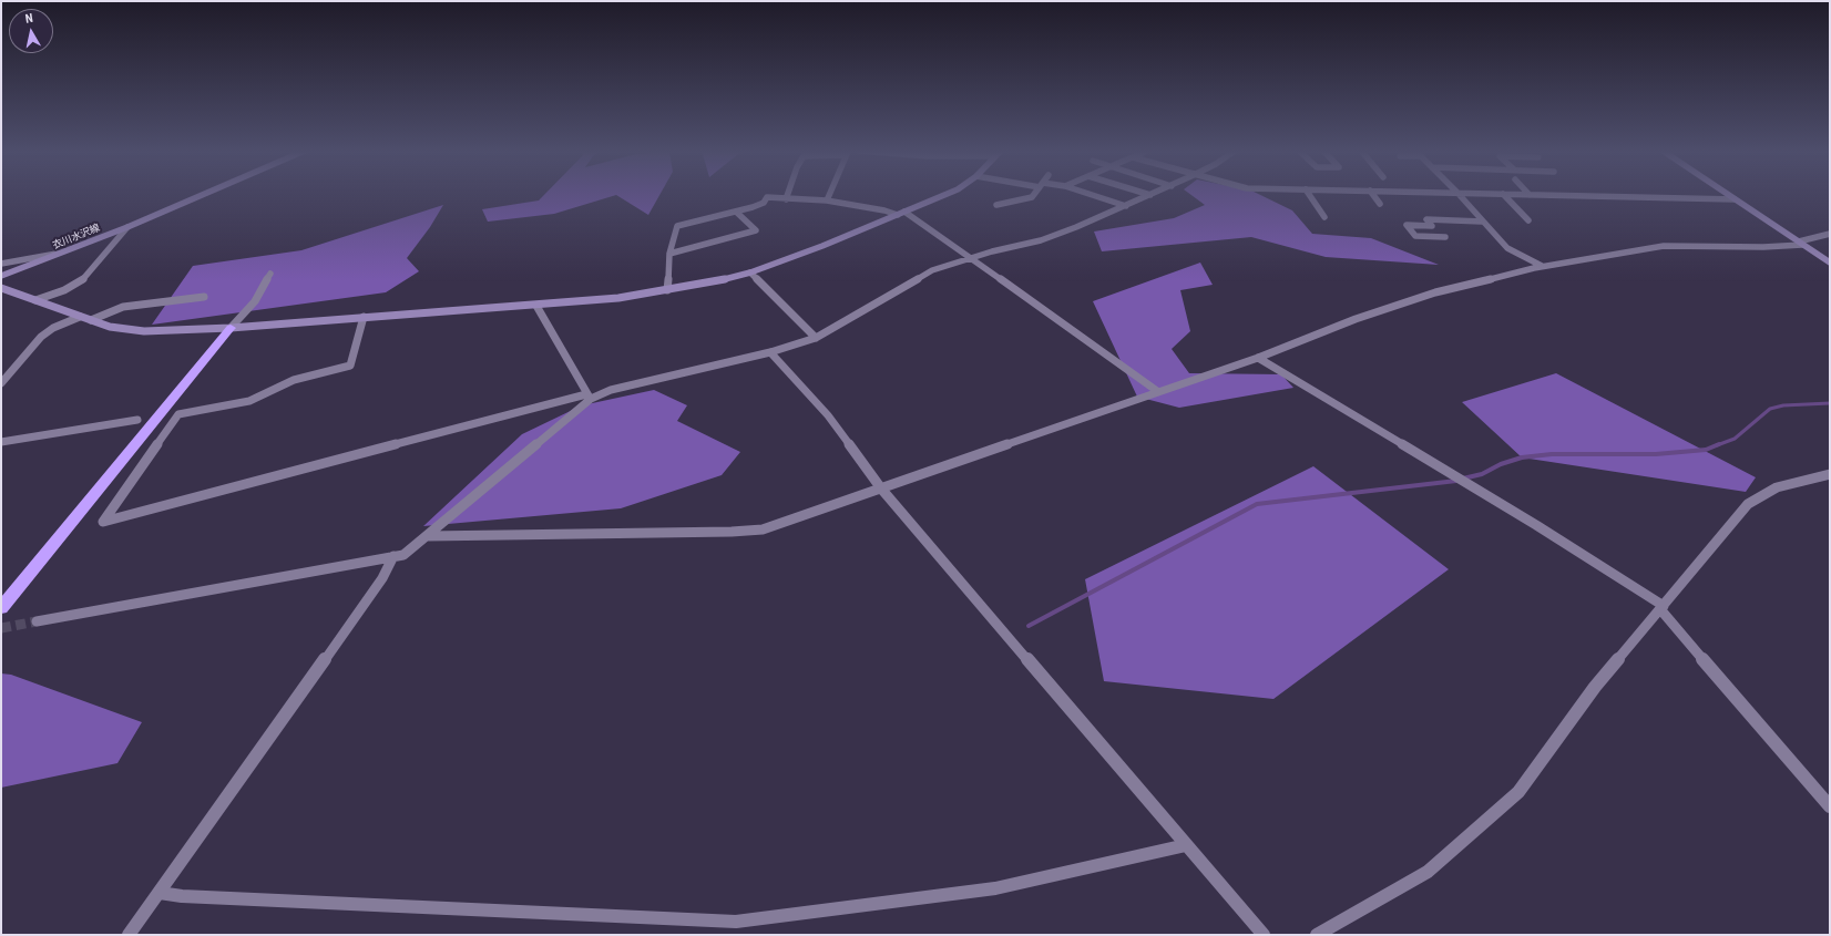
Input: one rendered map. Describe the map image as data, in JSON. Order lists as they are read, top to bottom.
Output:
{
  "streets": {
    "street": ["衣川水沢線"]
  },
  "north": "top"
}
